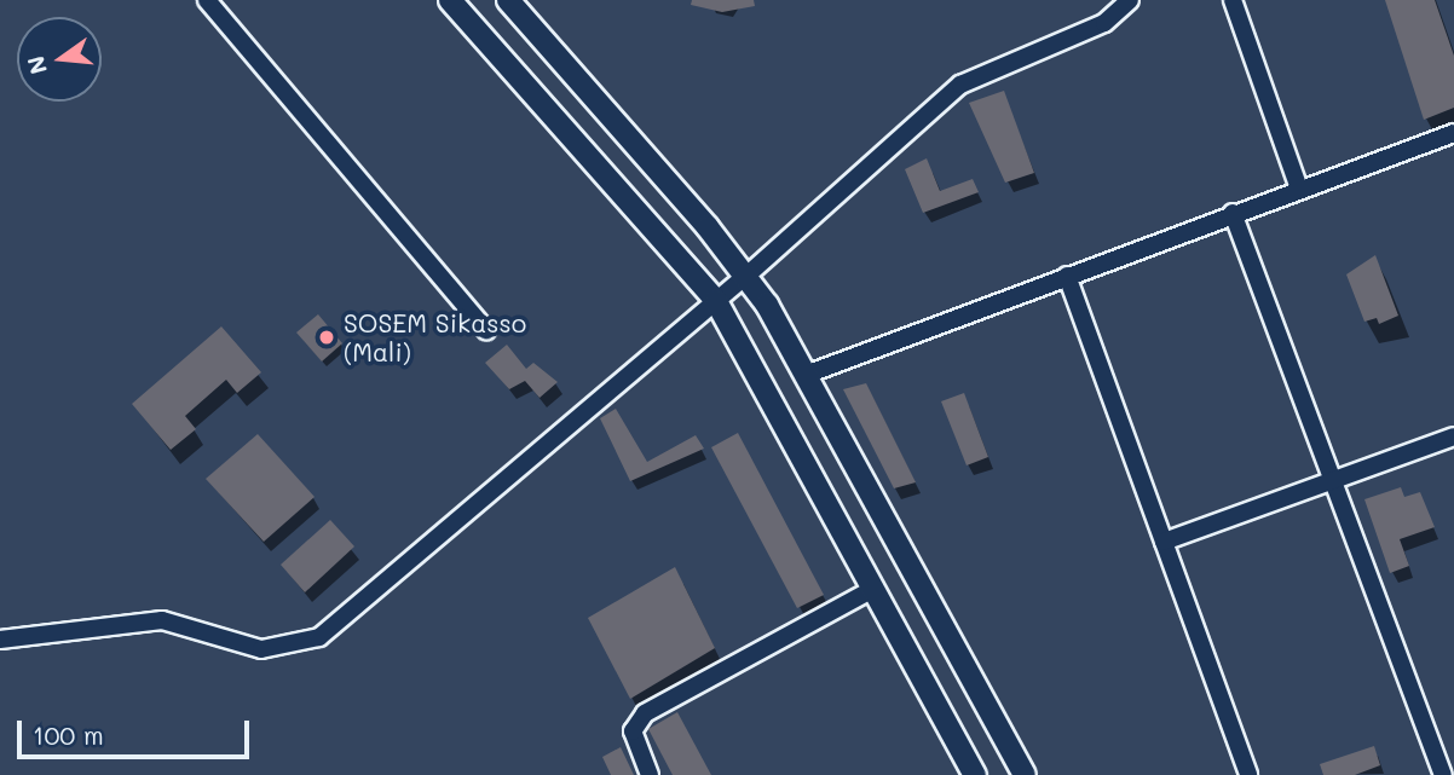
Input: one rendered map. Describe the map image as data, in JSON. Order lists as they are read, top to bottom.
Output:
{
  "places": ["SOSEM Sikasso (Mali)"],
  "scale_bar": "100 m",
  "north": "left"
}
